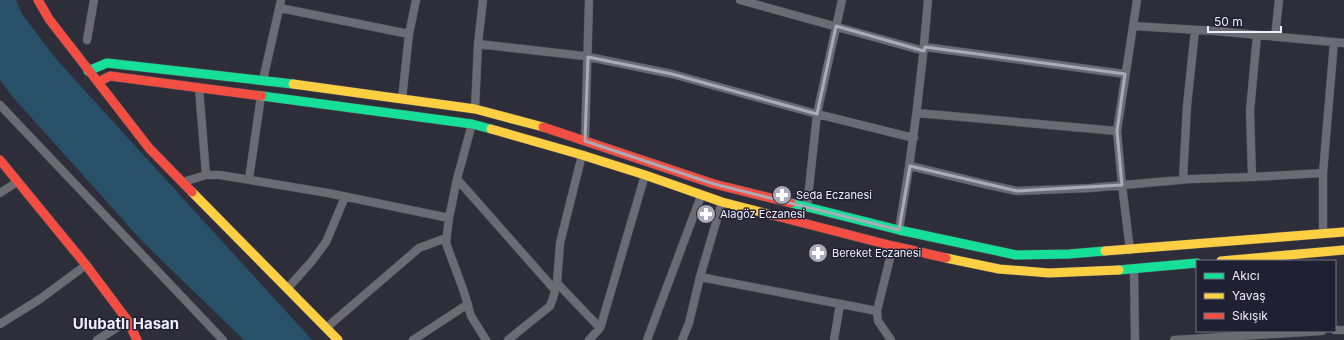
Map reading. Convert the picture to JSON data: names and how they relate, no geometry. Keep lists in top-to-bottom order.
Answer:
{
  "districts": ["Ulubatlı Hasan"],
  "places": {
    "pharmacy": ["Seda Eczanesi", "Alagöz Eczanesi", "Bereket Eczanesi"]
  },
  "legend": ["Akıcı", "Yavaş", "Sıkışık"],
  "scale_bar": "50 m"
}
